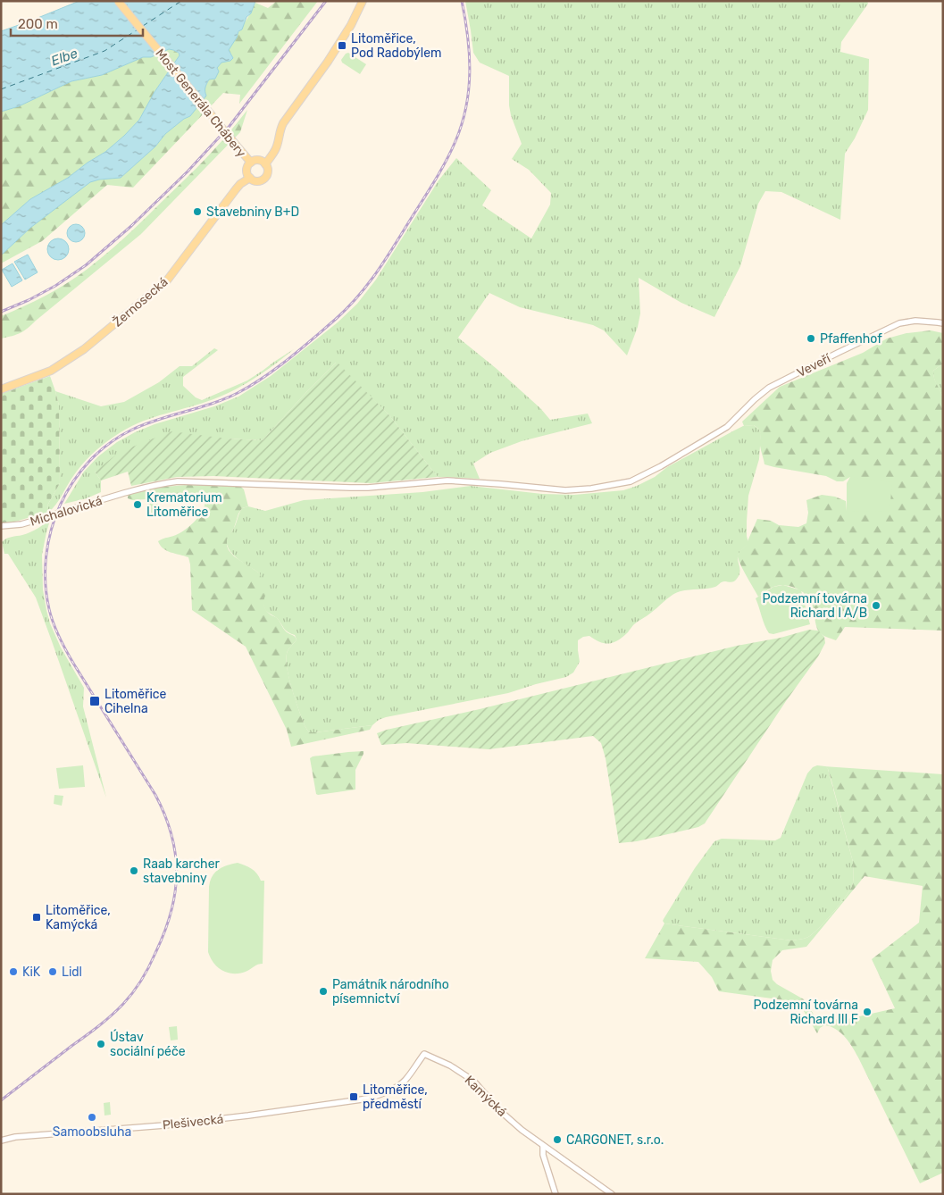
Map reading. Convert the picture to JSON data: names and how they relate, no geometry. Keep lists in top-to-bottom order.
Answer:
{
  "streets": {
    "main road": ["Most Generála Chábery", "Žernosecká"],
    "street": [
      "Veveří",
      "Michalovická",
      "Kamýcká",
      "Plešivecká"
    ]
  },
  "crossings": [
    ["Most Generála Chábery", "Žernosecká"],
    ["Veveří", "Michalovická"],
    ["Kamýcká", "Plešivecká"]
  ],
  "water": ["Elbe"],
  "places": {
    "transit": [
      "Litoměřice, Pod Radobýlem",
      "Litoměřice Cihelna",
      "Litoměřice, Kamýcká",
      "Litoměřice, předměstí"
    ],
    "other": [
      "Stavebniny B+D",
      "Pfaffenhof",
      "Krematorium Litoměřice",
      "Podzemní továrna Richard I A/B",
      "Raab karcher stavebniny",
      "KiK",
      "Lidl",
      "Památník národního písemnictví",
      "Podzemní továrna Richard III F",
      "Ústav sociální péče",
      "Samoobsluha",
      "CARGONET, s.r.o."
    ]
  },
  "scale_bar": "200 m"
}
